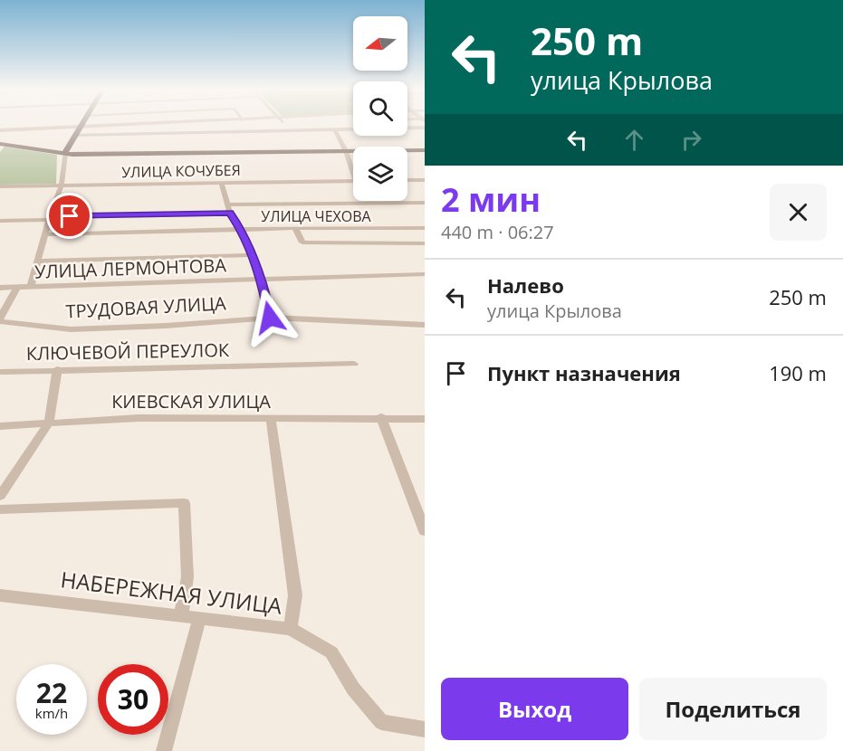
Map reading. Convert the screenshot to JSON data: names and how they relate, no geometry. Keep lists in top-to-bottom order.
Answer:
{
  "streets": {
    "street": [
      "УЛИЦА КОЧУБЕЯ",
      "УЛИЦА ЧЕХОВА",
      "УЛИЦА ЛЕРМОНТОВА",
      "ТРУДОВАЯ УЛИЦА",
      "КЛЮЧЕВОЙ ПЕРЕУЛОК",
      "КИЕВСКАЯ УЛИЦА",
      "НАБЕРЕЖНАЯ УЛИЦА"
    ]
  },
  "crossings": [
    ["УЛИЦА ЛЕРМОНТОВА", "ТРУДОВАЯ УЛИЦА"]
  ],
  "north": "left",
  "page": {
    "turn": ["250 m", "улица Крылова"],
    "heading": ["2 мин", "440 m · 06:27"],
    "list": [
      {
        "name": "Налево",
        "note": "улица Крылова",
        "value": "250 m"
      },
      {
        "name": "Пункт назначения",
        "value": "190 m"
      }
    ],
    "speed": "22 km/h",
    "limit": "30",
    "buttons": ["Выход", "Поделиться"]
  }
}
